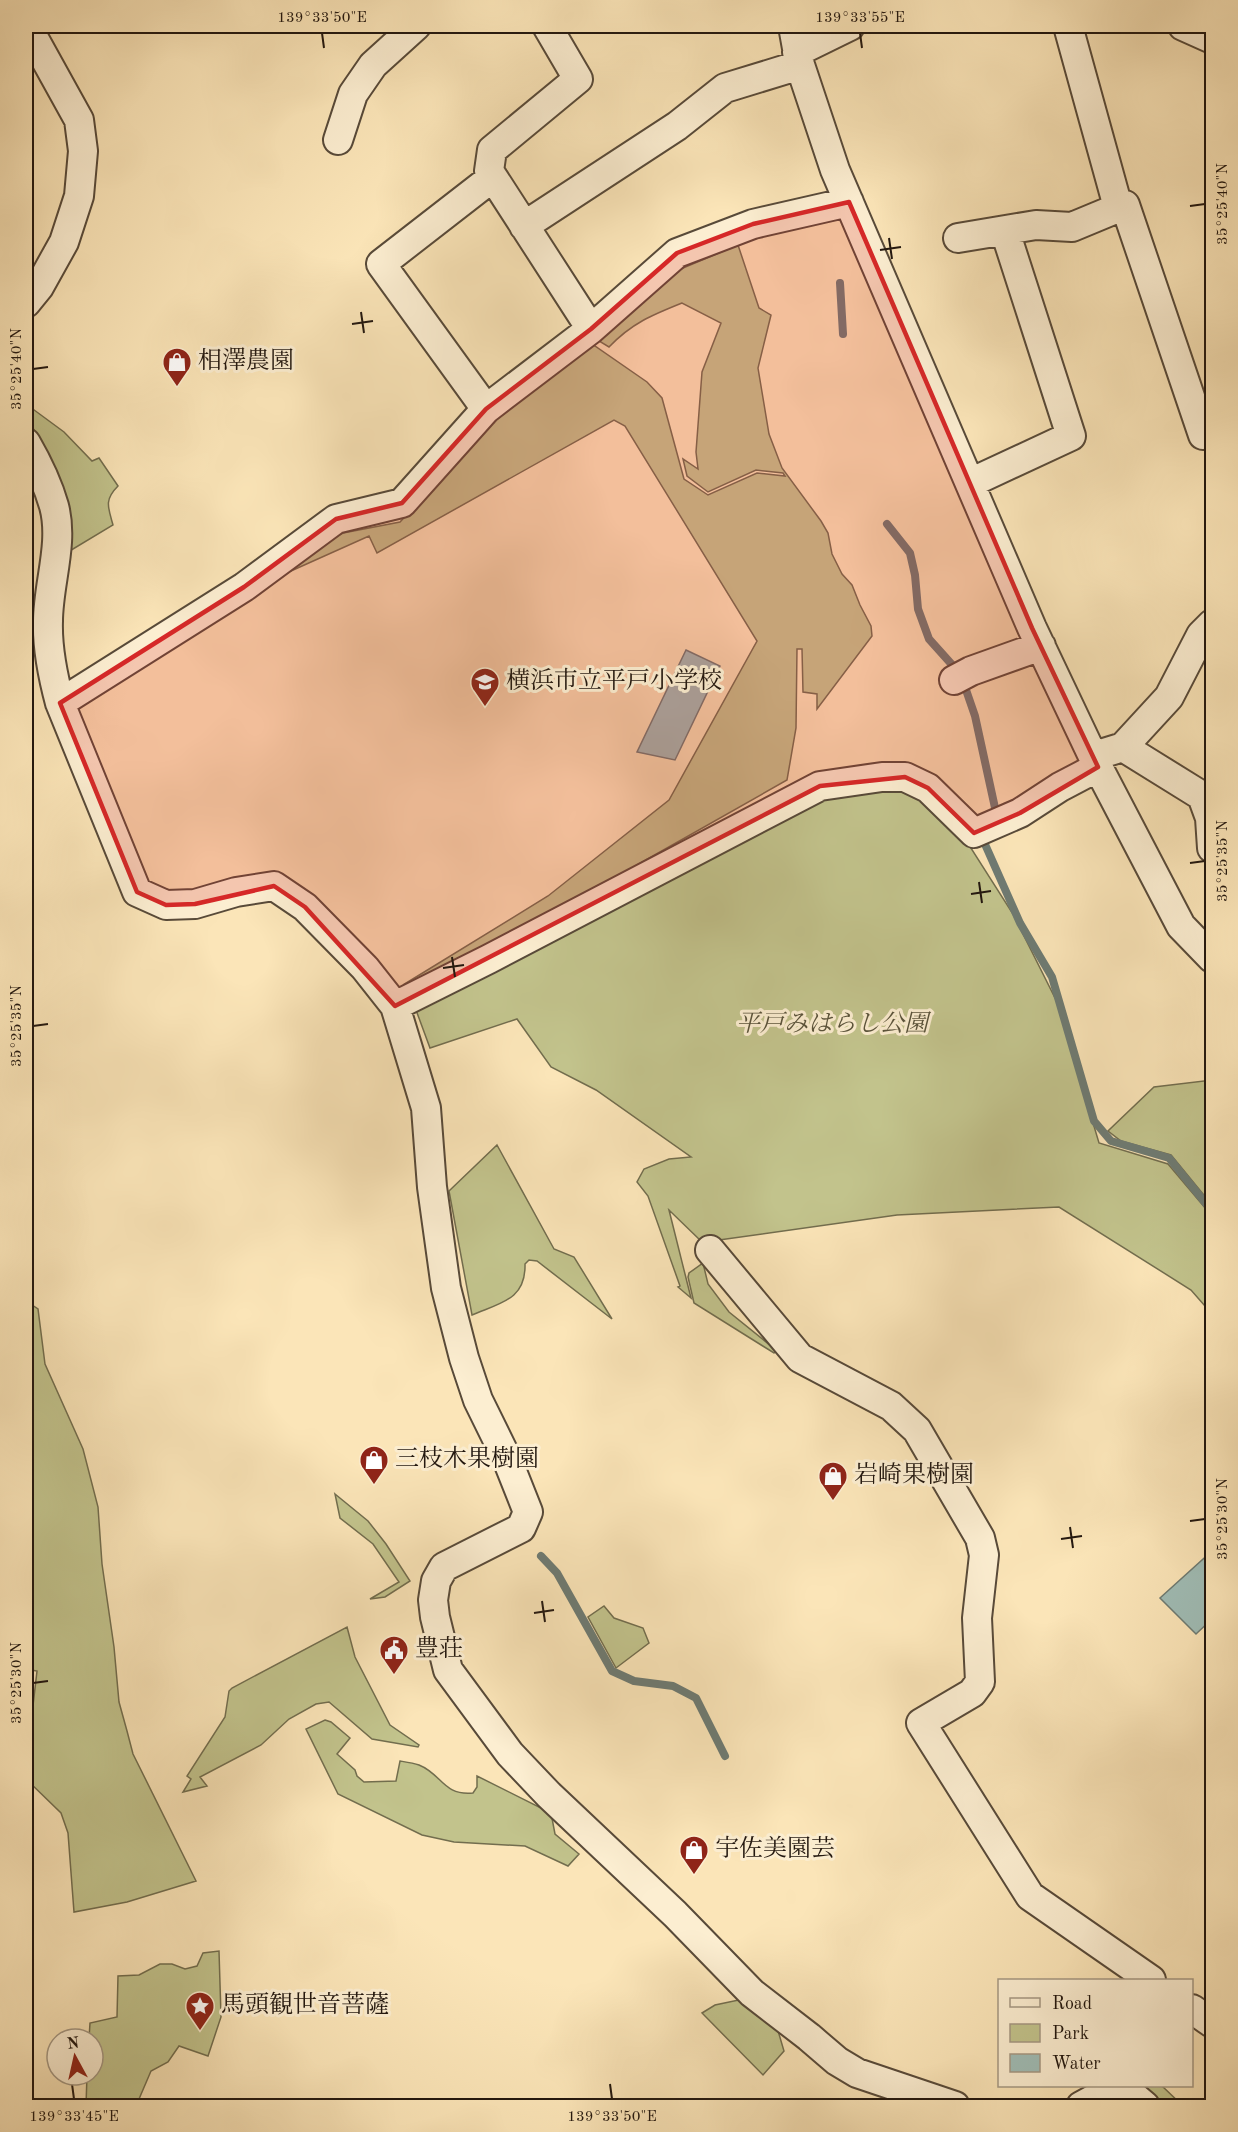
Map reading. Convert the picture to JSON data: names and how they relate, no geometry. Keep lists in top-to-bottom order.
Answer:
{
  "parks": ["平戸みはらし公園"],
  "places": {
    "shop": [
      "相澤農園",
      "三枝木果樹園",
      "岩崎果樹園",
      "宇佐美園芸"
    ],
    "school or university": ["横浜市立平戸小学校"],
    "public building": ["豊荘"],
    "place": ["馬頭観世音菩薩"]
  },
  "legend": ["Road", "Park", "Water"],
  "north": "top",
  "coordinates": [
    "139°33'50\"E",
    "139°33'55\"E",
    "35°25'40\"N",
    "35°25'35\"N",
    "35°25'30\"N",
    "139°33'45\"E"
  ]
}
